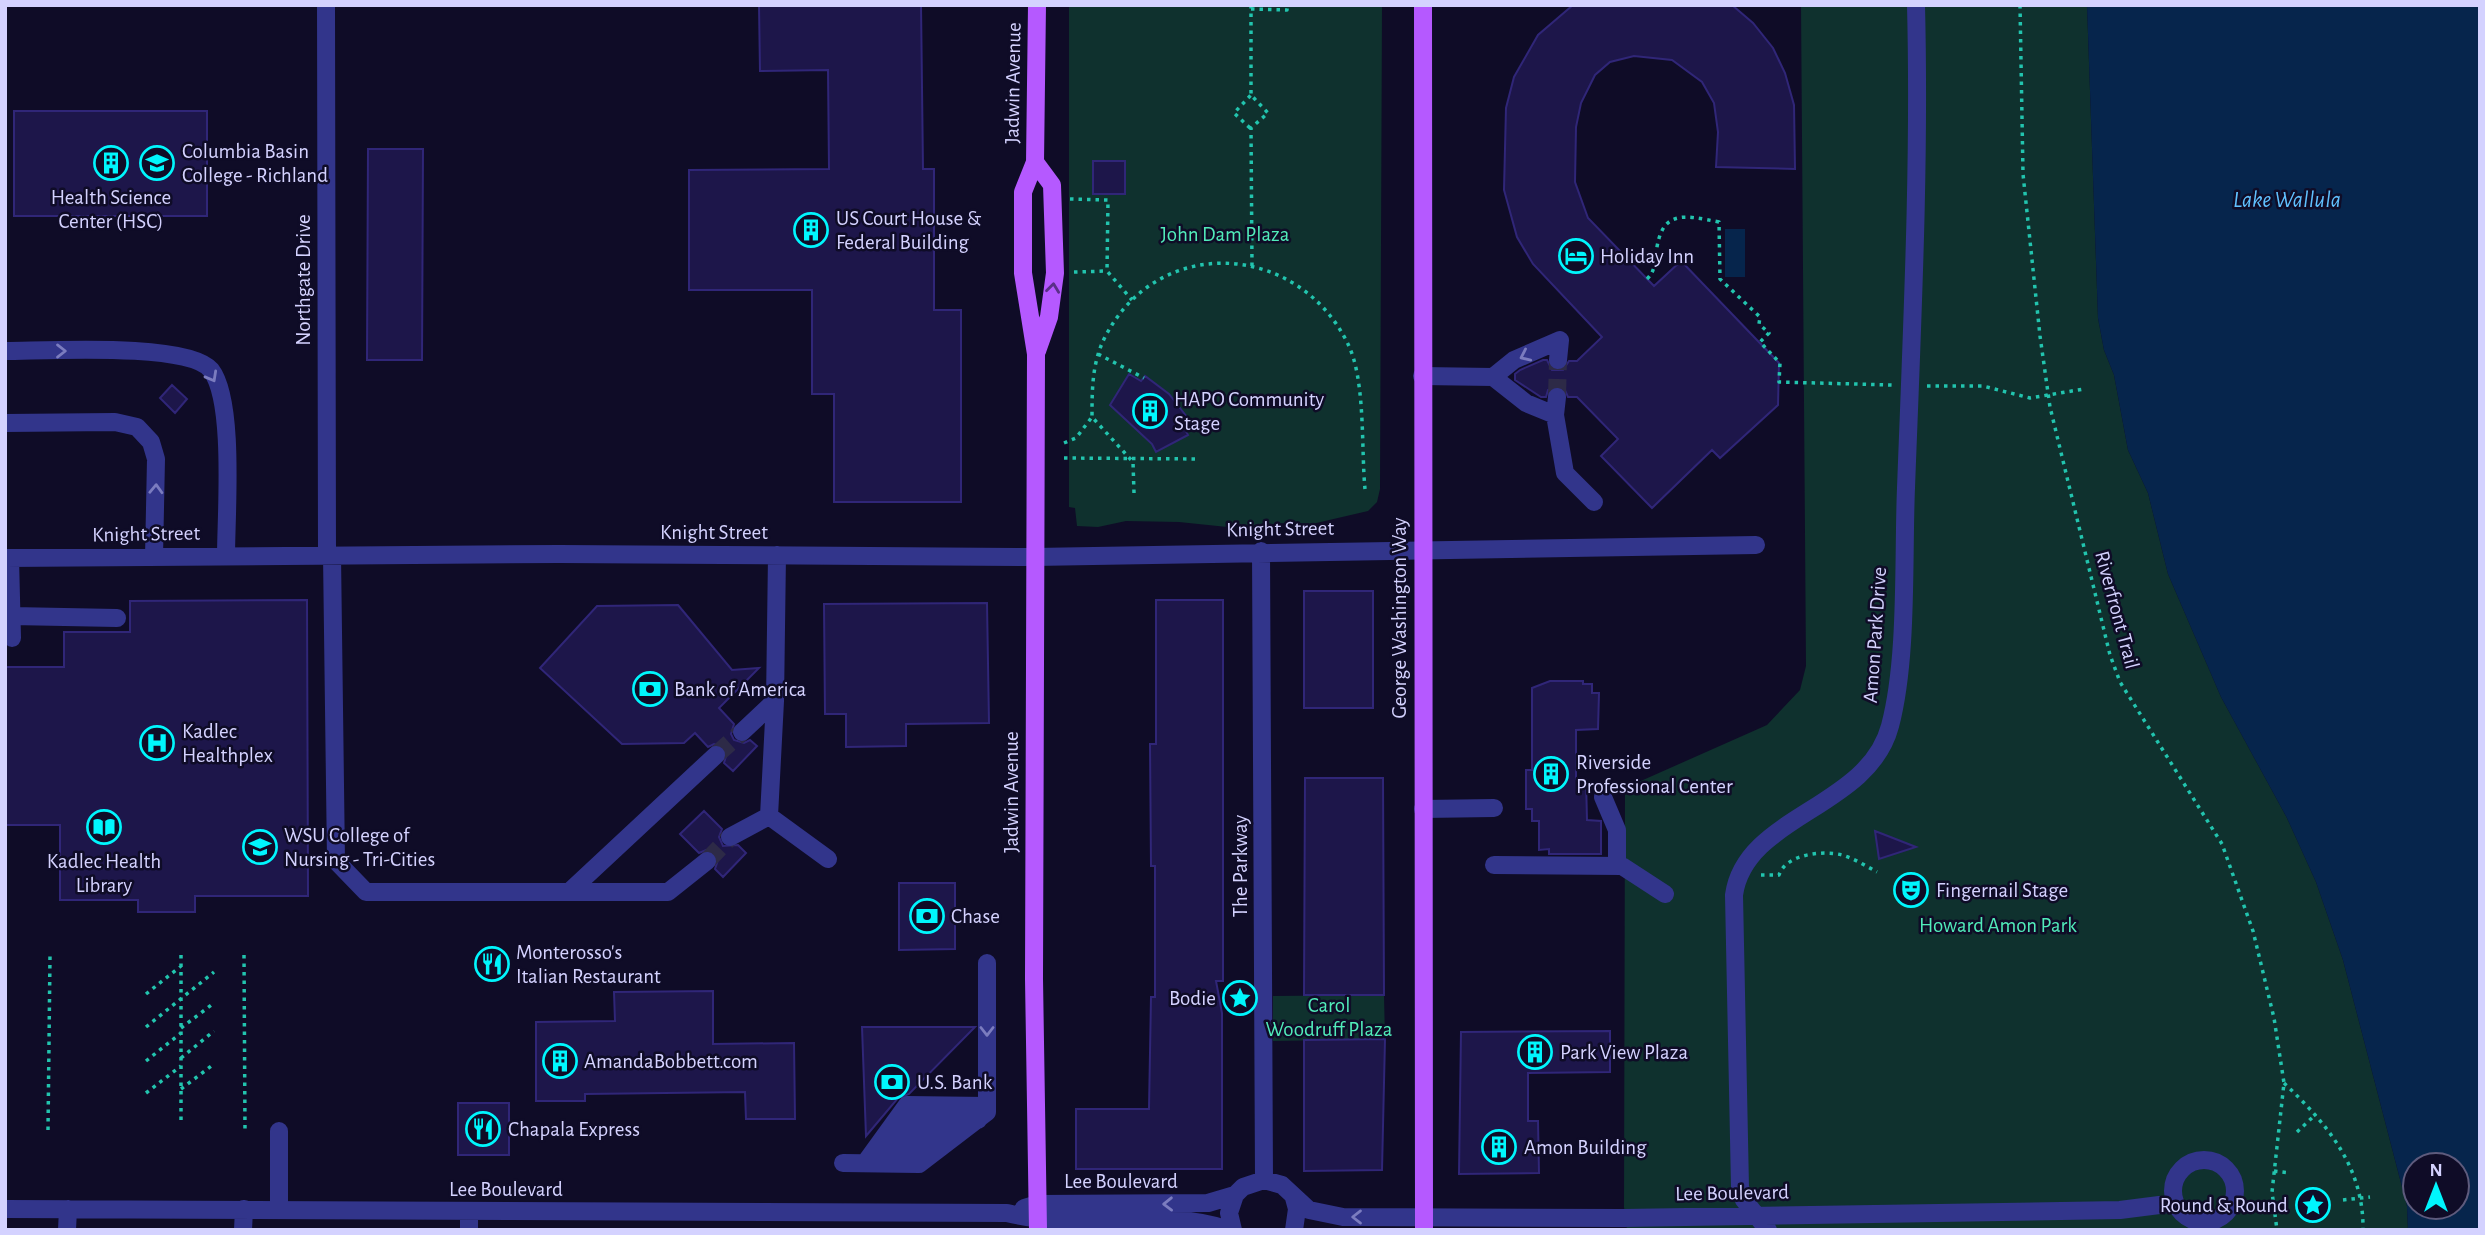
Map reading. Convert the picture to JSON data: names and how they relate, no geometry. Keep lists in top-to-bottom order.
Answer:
{
  "streets": {
    "main road": ["Jadwin Avenue", "George Washington Way"],
    "street": [
      "Northgate Drive",
      "Knight Street",
      "Amon Park Drive",
      "The Parkway",
      "Lee Boulevard"
    ],
    "path": ["Riverfront Trail"]
  },
  "crossings": [
    ["Jadwin Avenue", "Knight Street"],
    ["Jadwin Avenue", "Lee Boulevard"],
    ["Northgate Drive", "Knight Street"],
    ["Knight Street", "George Washington Way"],
    ["Knight Street", "The Parkway"],
    ["George Washington Way", "Lee Boulevard"],
    ["The Parkway", "Lee Boulevard"]
  ],
  "water": ["Lake Wallula"],
  "parks": ["John Dam Plaza", "Howard Amon Park", "Carol Woodruff Plaza"],
  "places": {
    "building": [
      "Health Science Center (HSC)",
      "US Court House & Federal Building",
      "HAPO Community Stage",
      "Riverside Professional Center",
      "Park View Plaza",
      "AmandaBobbett.com",
      "Amon Building"
    ],
    "school or university": ["Columbia Basin College - Richland", "WSU College of Nursing - Tri-Cities"],
    "hotel": ["Holiday Inn"],
    "bank": ["Bank of America", "Chase", "U.S. Bank"],
    "hospital": ["Kadlec Healthplex"],
    "library": ["Kadlec Health Library"],
    "theatre": ["Fingernail Stage"],
    "restaurant": ["Monterosso's Italian Restaurant", "Chapala Express"],
    "place": ["Bodie", "Round & Round"]
  },
  "north": "top"
}
